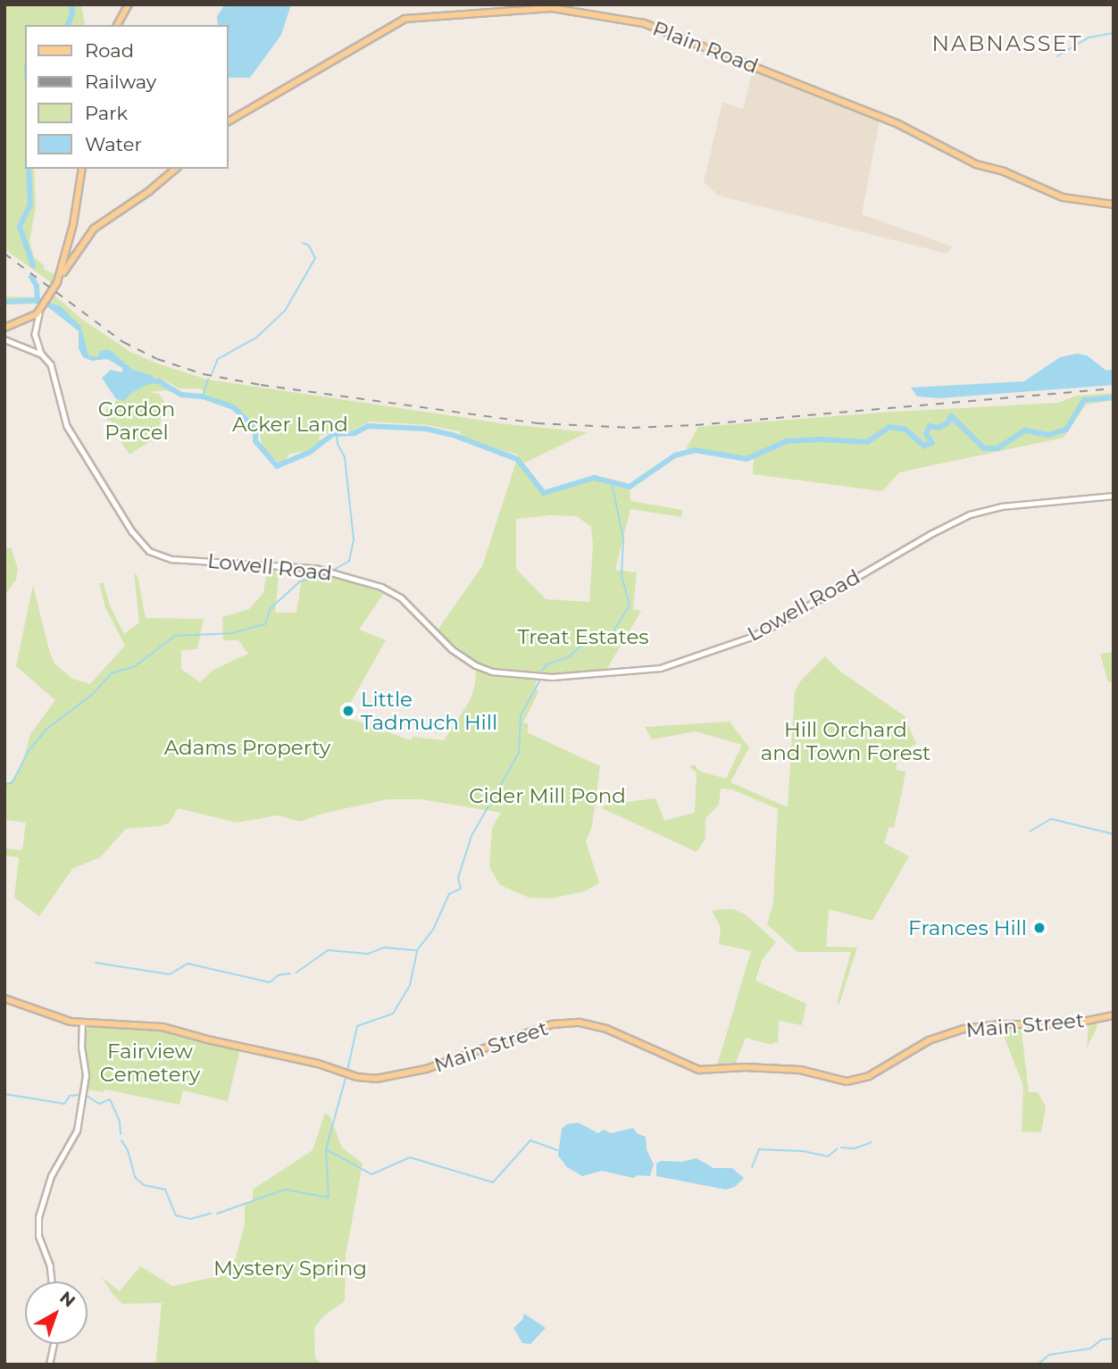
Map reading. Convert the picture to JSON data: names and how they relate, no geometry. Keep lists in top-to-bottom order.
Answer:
{
  "streets": {
    "main road": ["Plain Road", "Main Street"],
    "street": ["Lowell Road"]
  },
  "districts": ["NABNASSET"],
  "parks": [
    "Gordon Parcel",
    "Acker Land",
    "Treat Estates",
    "Hill Orchard and Town Forest",
    "Adams Property",
    "Cider Mill Pond",
    "Fairview Cemetery",
    "Mystery Spring"
  ],
  "places": ["Little Tadmuch Hill", "Frances Hill"],
  "legend": [
    "Road",
    "Railway",
    "Park",
    "Water"
  ],
  "north": "top right"
}
